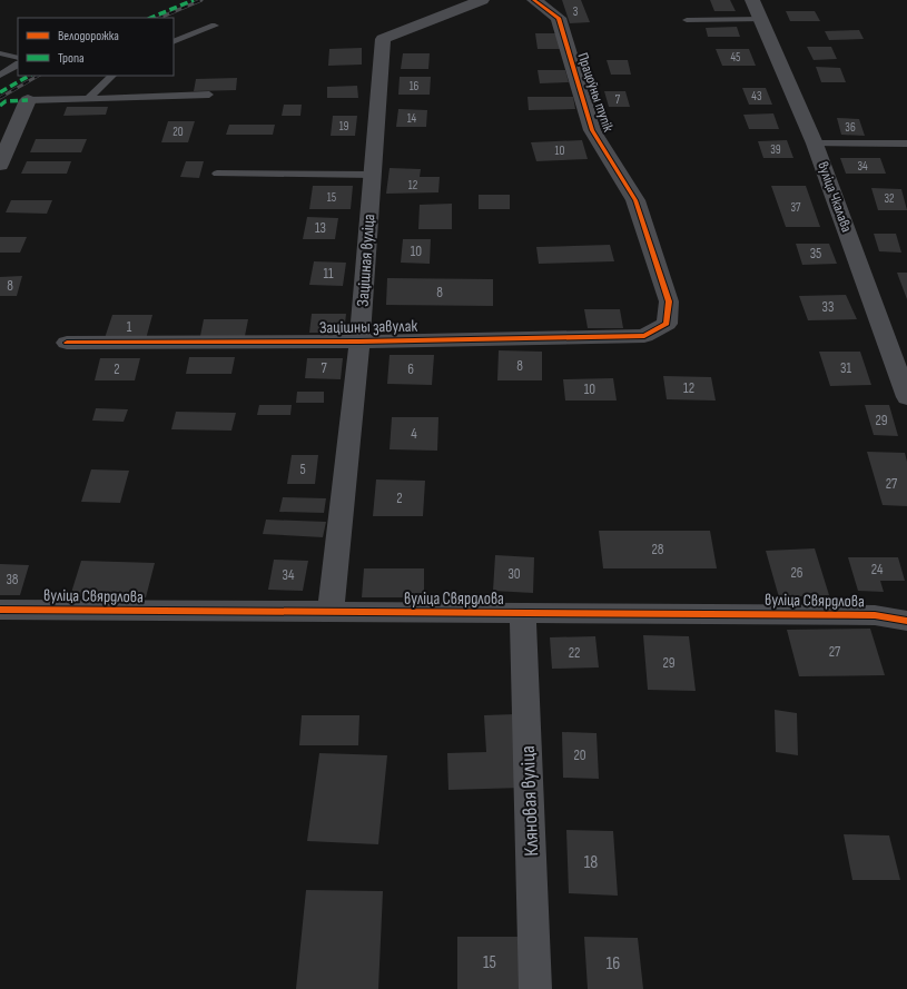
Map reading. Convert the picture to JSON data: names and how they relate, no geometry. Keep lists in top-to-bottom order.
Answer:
{
  "streets": {
    "street": [
      "Працоўны тупік",
      "вуліца Чкалава",
      "Зацішная вуліца",
      "Зацішны завулак",
      "вуліца Свярдлова",
      "Кляновая вуліца"
    ]
  },
  "crossings": [
    ["Працоўны тупік", "Зацішны завулак"],
    ["Зацішная вуліца", "Зацішны завулак"],
    ["Зацішная вуліца", "вуліца Свярдлова"],
    ["вуліца Свярдлова", "Кляновая вуліца"]
  ],
  "house_numbers": [
    "3",
    "45",
    "16",
    "43",
    "7",
    "14",
    "19",
    "36",
    "20",
    "39",
    "10",
    "34",
    "12",
    "15",
    "32",
    "37",
    "13",
    "10",
    "35",
    "11",
    "8",
    "8",
    "33",
    "1",
    "8",
    "7",
    "31",
    "2",
    "6",
    "12",
    "10",
    "29",
    "4",
    "5",
    "27",
    "2",
    "28",
    "24",
    "26",
    "30",
    "34",
    "38",
    "27",
    "22",
    "29",
    "20",
    "18",
    "15",
    "16"
  ],
  "legend": ["Велодорожка", "Тропа"]
}
